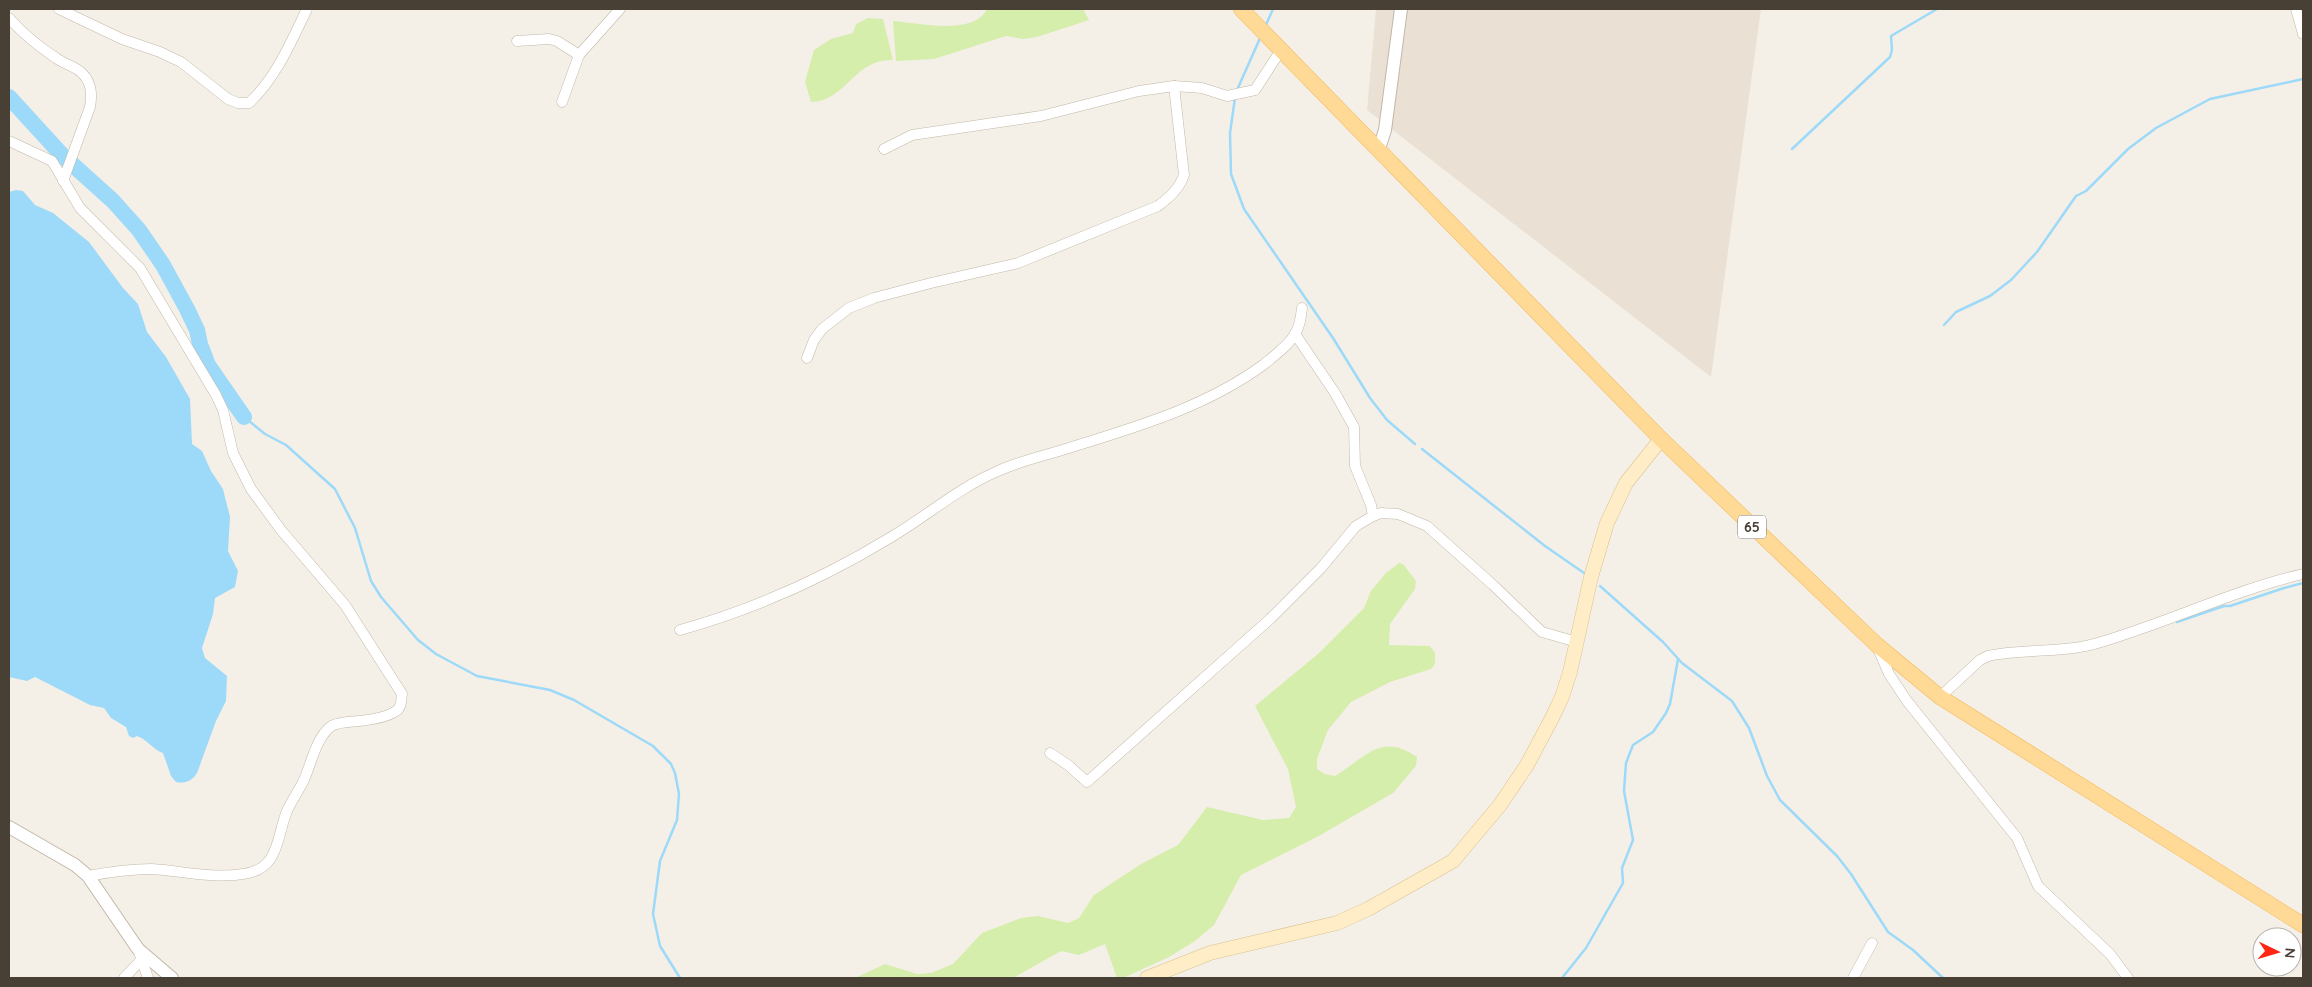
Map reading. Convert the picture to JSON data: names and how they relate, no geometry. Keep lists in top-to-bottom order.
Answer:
{
  "streets": {
    "main road": ["65"]
  },
  "north": "right"
}
